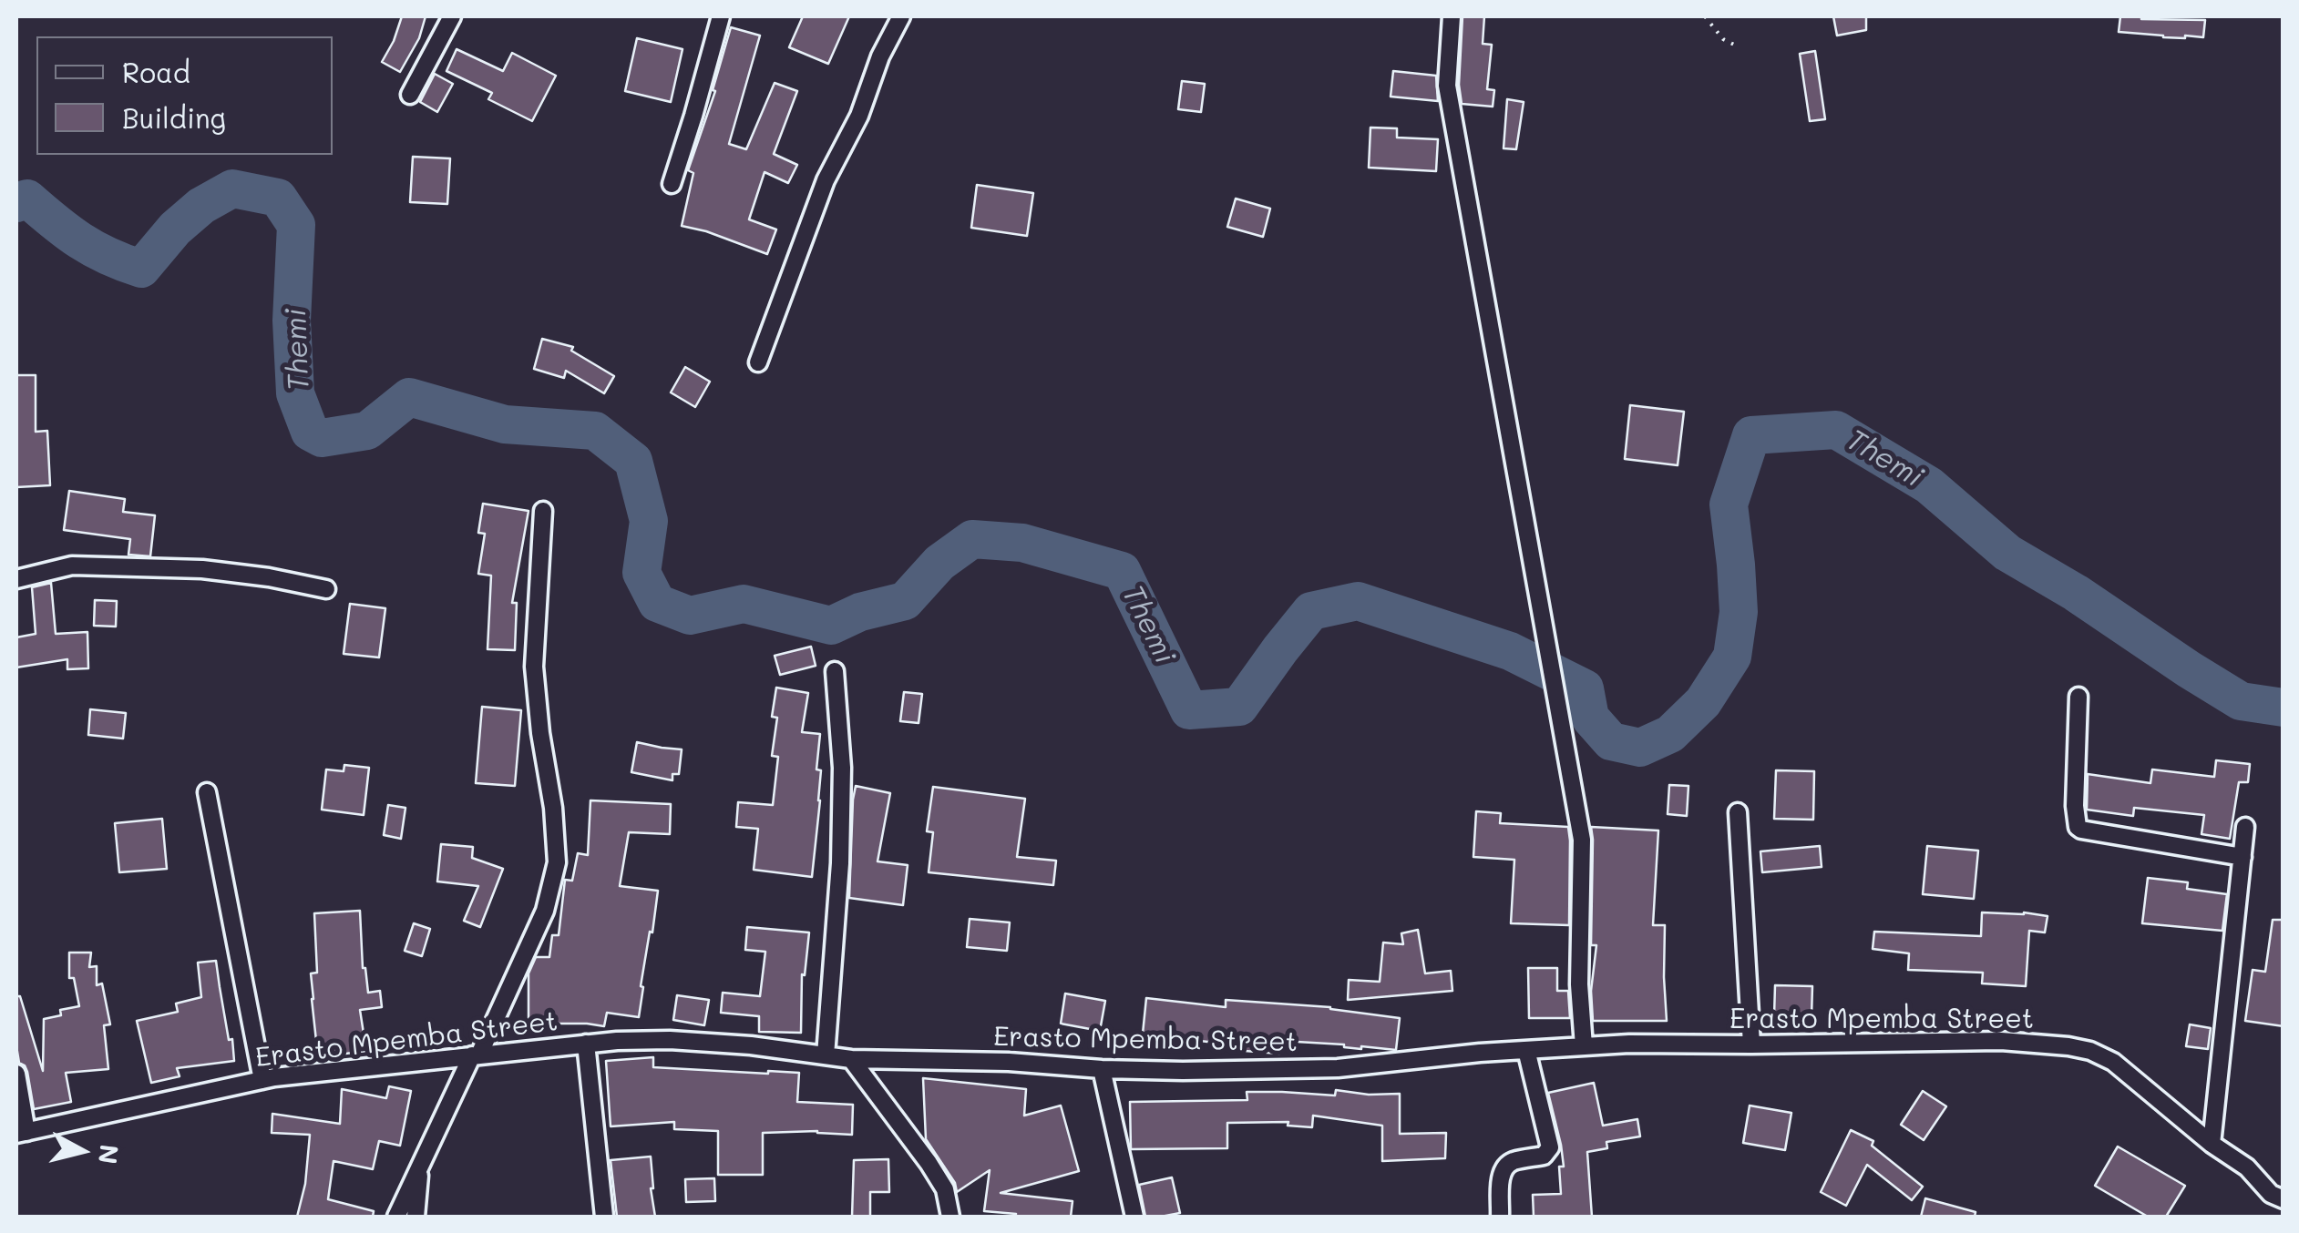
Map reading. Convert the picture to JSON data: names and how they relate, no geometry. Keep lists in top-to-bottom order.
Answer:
{
  "streets": {
    "street": ["Erasto Mpemba Street"]
  },
  "water": ["Themi"],
  "legend": ["Road", "Building"],
  "north": "right"
}
